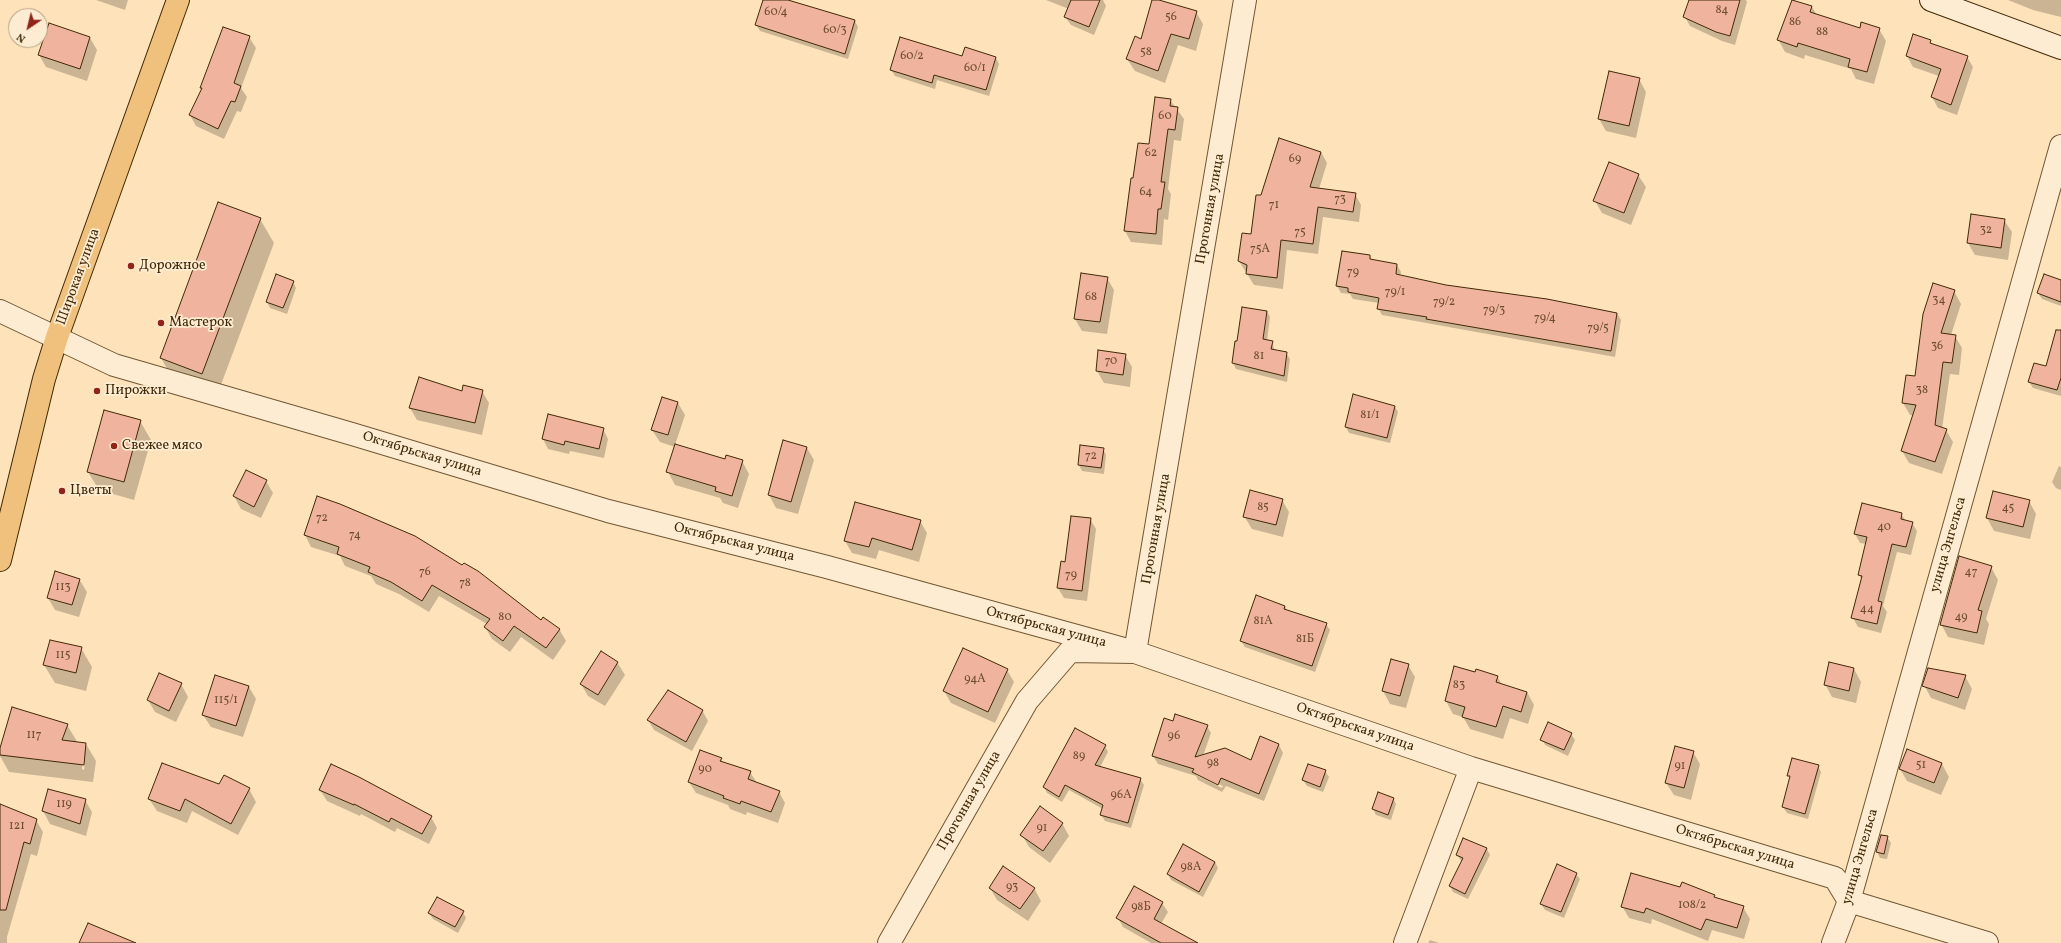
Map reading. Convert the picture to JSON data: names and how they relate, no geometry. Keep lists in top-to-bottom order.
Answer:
{
  "streets": {
    "main road": ["Широкая улица"],
    "street": ["Прогонная улица", "Октябрьская улица", "улица Энгельса"]
  },
  "crossings": [
    ["Прогонная улица", "Октябрьская улица"],
    ["Широкая улица", "Октябрьская улица"],
    ["Октябрьская улица", "улица Энгельса"]
  ],
  "places": [
    "Дорожное",
    "Мастерок",
    "Пирожки",
    "Свежее мясо",
    "Цветы"
  ],
  "house_numbers": [
    "84",
    "60/4",
    "56",
    "86",
    "60/3",
    "88",
    "58",
    "60/2",
    "60/1",
    "60",
    "62",
    "69",
    "64",
    "73",
    "71",
    "32",
    "75",
    "75А",
    "79",
    "79/1",
    "68",
    "34",
    "79/2",
    "79/3",
    "79/4",
    "79/5",
    "36",
    "81",
    "70",
    "38",
    "81/1",
    "72",
    "85",
    "45",
    "72",
    "40",
    "74",
    "76",
    "47",
    "79",
    "78",
    "113",
    "44",
    "80",
    "49",
    "81А",
    "81Б",
    "115",
    "94А",
    "83",
    "115/1",
    "117",
    "96",
    "89",
    "98",
    "51",
    "91",
    "90",
    "96А",
    "119",
    "121",
    "91",
    "98А",
    "93",
    "108/2",
    "98Б"
  ],
  "north": "bottom left"
}
